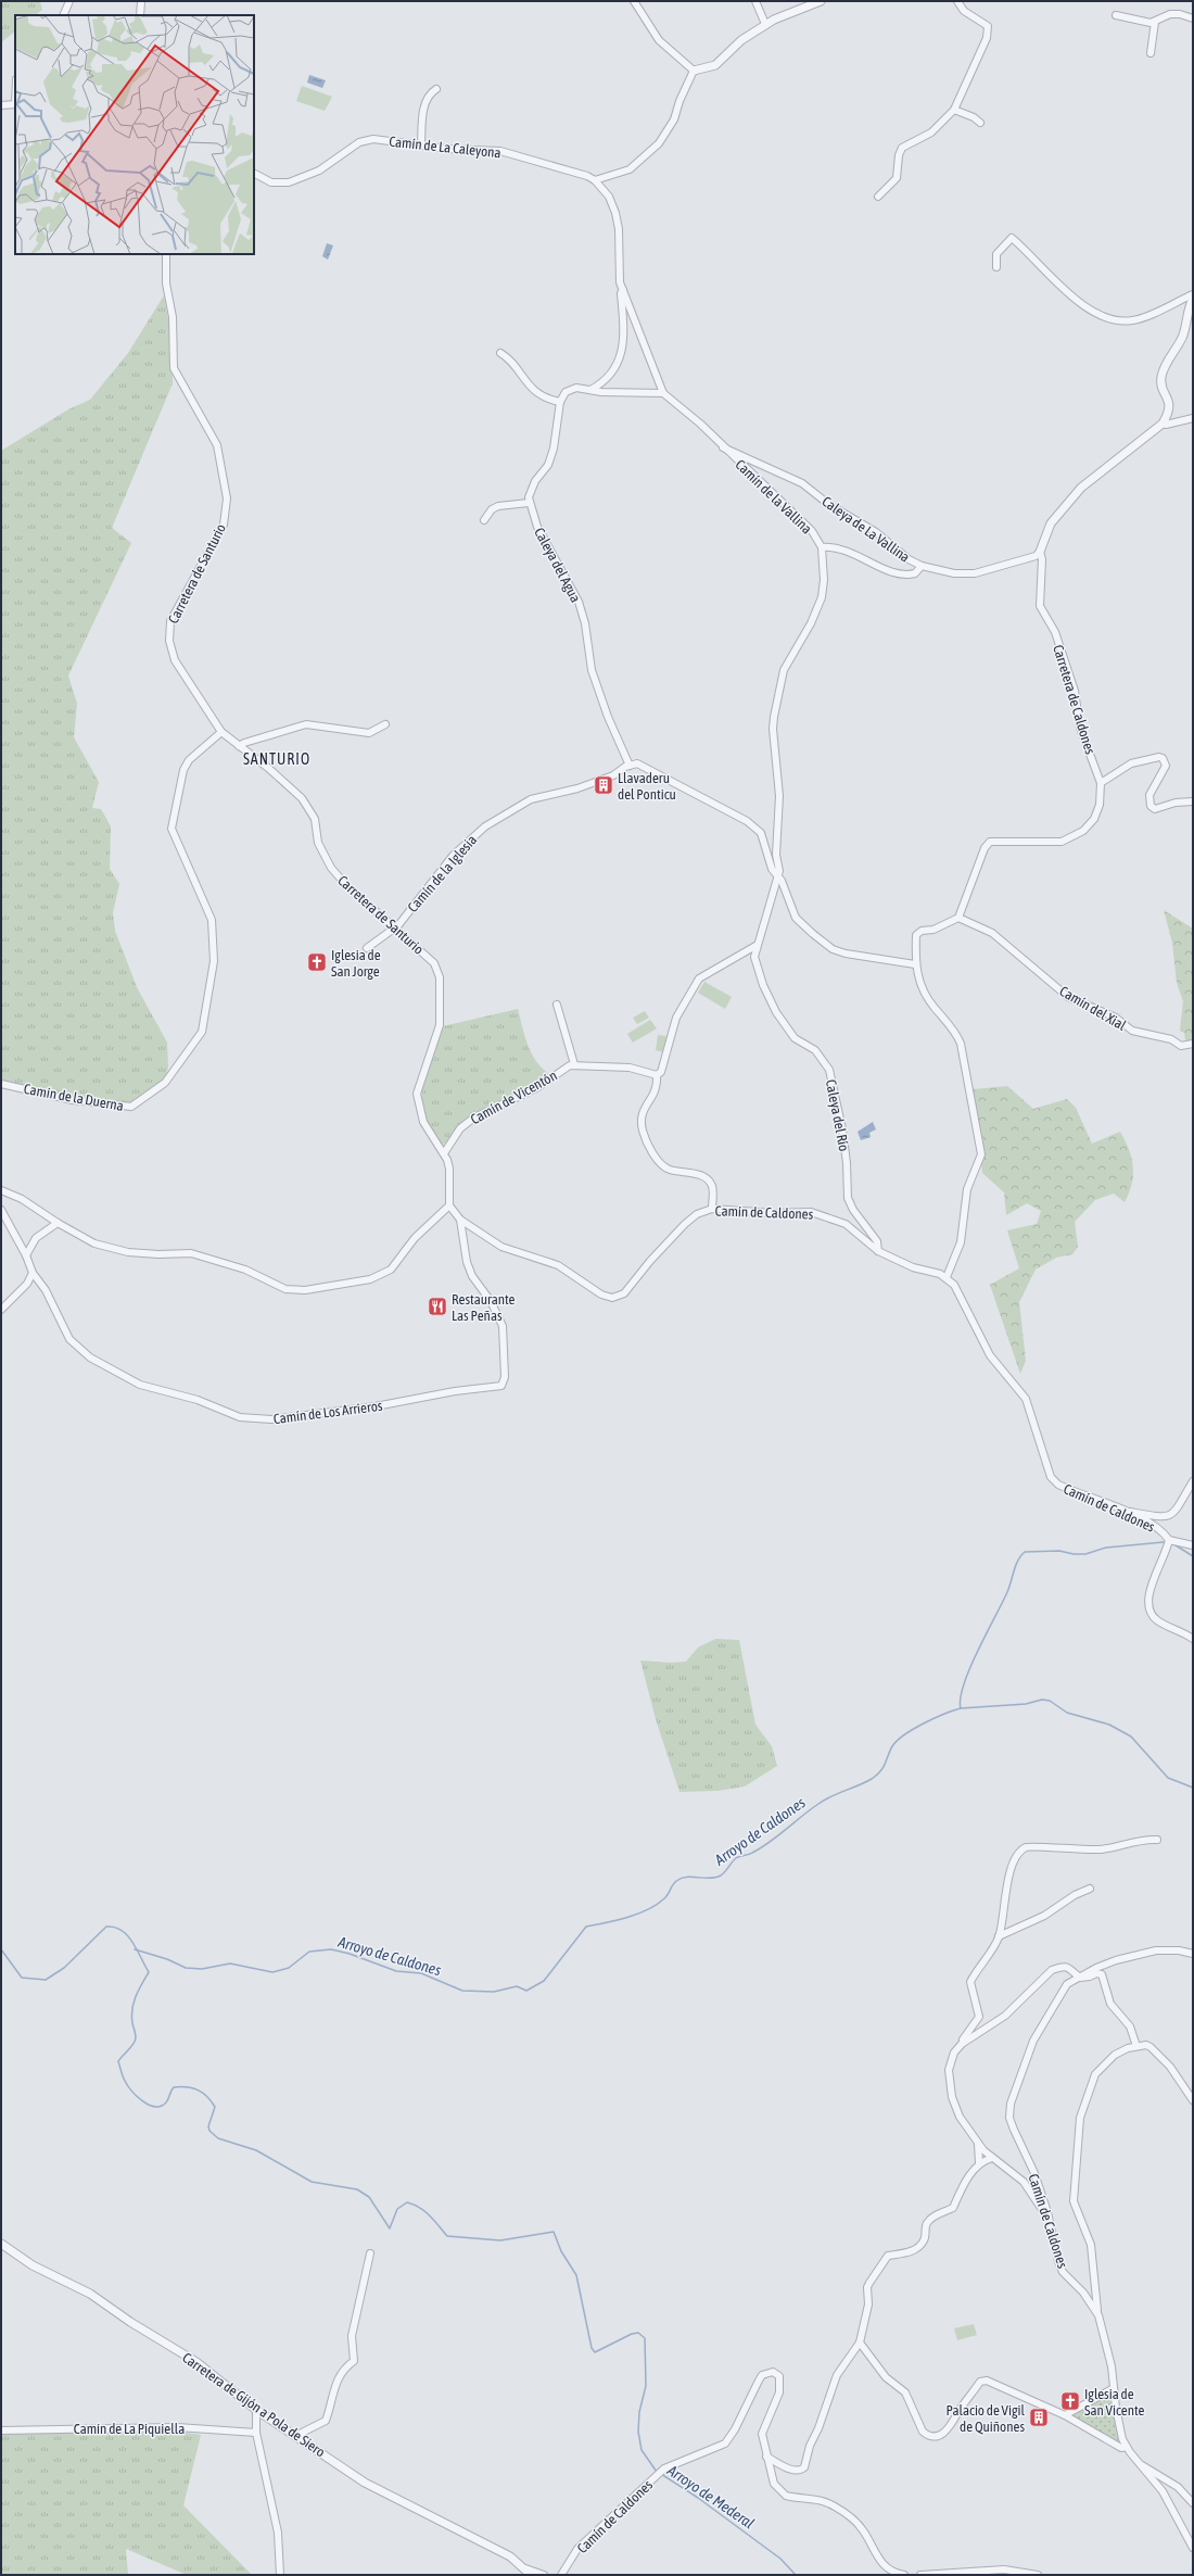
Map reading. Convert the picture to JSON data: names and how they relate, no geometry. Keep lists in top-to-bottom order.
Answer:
{
  "streets": {
    "street": [
      "Camín de La Caleyona",
      "Camín de la Vallina",
      "Caleya de La Vallina",
      "Caleya del Agua",
      "Carretera de Santurio",
      "Carretera de Caldones",
      "Camín de la Iglesia",
      "Camín del Xial",
      "Camín de la Duerna",
      "Camín de Vicentón",
      "Caleya del Río",
      "Camín de Caldones",
      "Camín de Los Arrieros",
      "Carretera de Gijón a Pola de Siero",
      "Camín de La Piquiella"
    ]
  },
  "crossings": [
    ["Camín de la Vallina", "Caleya de La Vallina"],
    ["Camín de la Vallina", "Caleya del Río"],
    ["Caleya de La Vallina", "Carretera de Caldones"],
    ["Caleya del Agua", "Camín de la Iglesia"],
    ["Carretera de Santurio", "Camín de la Iglesia"],
    ["Carretera de Santurio", "Camín de la Duerna"],
    ["Carretera de Santurio", "Camín de Vicentón"],
    ["Carretera de Santurio", "Camín de Caldones"],
    ["Carretera de Caldones", "Camín del Xial"],
    ["Caleya del Río", "Camín de Caldones"],
    ["Camín de Caldones", "Camín de Los Arrieros"]
  ],
  "districts": ["SANTURIO"],
  "water": ["Arroyo de Caldones", "Arroyo de Mederal"],
  "places": {
    "building": ["Llavaderu del Ponticu", "Palacio de Vigil de Quiñones"],
    "church": ["Iglesia de San Jorge", "Iglesia de San Vicente"],
    "restaurant": ["Restaurante Las Peñas"]
  }
}
